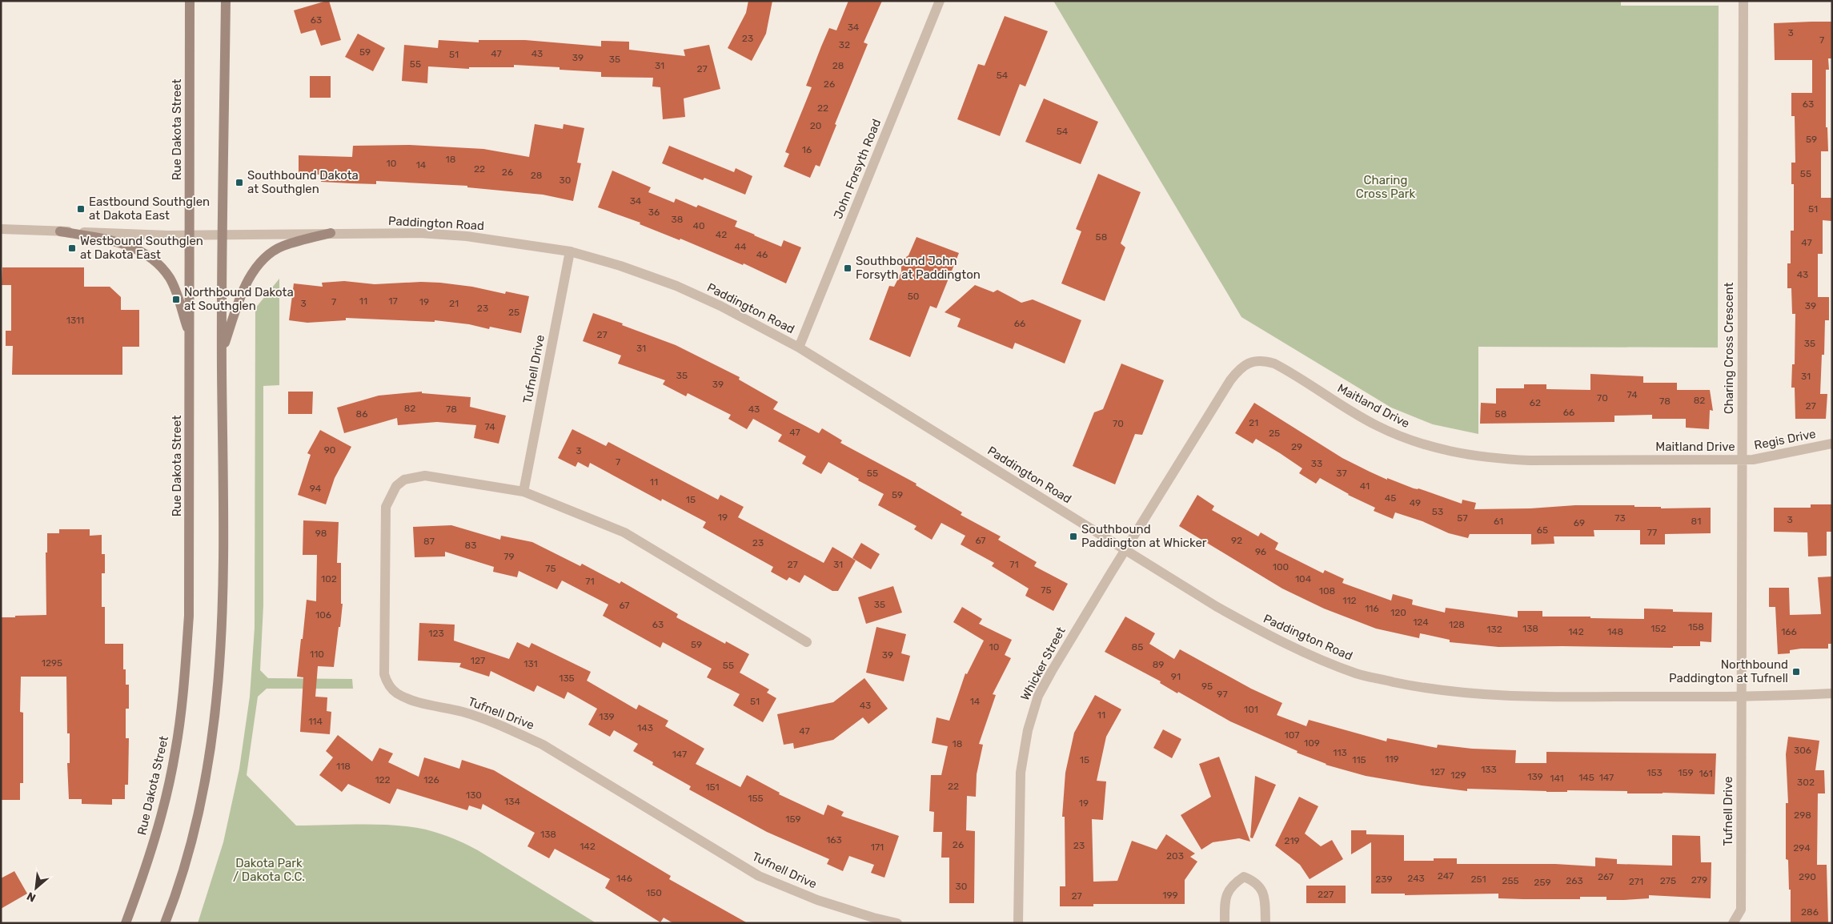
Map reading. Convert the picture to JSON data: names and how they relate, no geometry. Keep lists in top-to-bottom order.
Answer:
{
  "streets": {
    "main road": ["Rue Dakota Street"],
    "street": [
      "John Forsyth Road",
      "Paddington Road",
      "Charing Cross Crescent",
      "Tufnell Drive",
      "Maitland Drive",
      "Regis Drive",
      "Whicker Street"
    ]
  },
  "crossings": [
    ["Rue Dakota Street", "Paddington Road"],
    ["John Forsyth Road", "Paddington Road"],
    ["Paddington Road", "Charing Cross Crescent"],
    ["Paddington Road", "Tufnell Drive"],
    ["Paddington Road", "Maitland Drive"],
    ["Paddington Road", "Whicker Street"],
    ["Charing Cross Crescent", "Tufnell Drive"],
    ["Charing Cross Crescent", "Maitland Drive"],
    ["Charing Cross Crescent", "Regis Drive"],
    ["Maitland Drive", "Regis Drive"],
    ["Maitland Drive", "Whicker Street"]
  ],
  "parks": ["Charing Cross Park", "Dakota Park / Dakota C.C."],
  "places": {
    "transit": [
      "Southbound Dakota at Southglen",
      "Eastbound Southglen at Dakota East",
      "Westbound Southglen at Dakota East",
      "Southbound John Forsyth at Paddington",
      "Northbound Dakota at Southglen",
      "Southbound Paddington at Whicker",
      "Northbound Paddington at Tufnell"
    ]
  },
  "house_numbers": [
    "63",
    "34",
    "3",
    "23",
    "7",
    "32",
    "59",
    "47",
    "43",
    "51",
    "39",
    "35",
    "55",
    "31",
    "28",
    "27",
    "54",
    "26",
    "63",
    "22",
    "20",
    "54",
    "59",
    "16",
    "18",
    "10",
    "14",
    "22",
    "26",
    "55",
    "28",
    "30",
    "34",
    "51",
    "36",
    "38",
    "40",
    "42",
    "58",
    "47",
    "44",
    "46",
    "43",
    "50",
    "11",
    "17",
    "7",
    "19",
    "3",
    "21",
    "39",
    "23",
    "25",
    "1311",
    "66",
    "27",
    "35",
    "31",
    "35",
    "31",
    "39",
    "74",
    "70",
    "82",
    "78",
    "62",
    "27",
    "82",
    "78",
    "43",
    "66",
    "86",
    "58",
    "21",
    "70",
    "74",
    "47",
    "25",
    "29",
    "90",
    "3",
    "7",
    "33",
    "55",
    "37",
    "11",
    "41",
    "94",
    "59",
    "45",
    "15",
    "49",
    "53",
    "19",
    "57",
    "73",
    "3",
    "61",
    "81",
    "69",
    "65",
    "77",
    "98",
    "67",
    "92",
    "87",
    "23",
    "83",
    "96",
    "79",
    "27",
    "31",
    "71",
    "100",
    "75",
    "102",
    "104",
    "71",
    "75",
    "108",
    "112",
    "35",
    "67",
    "116",
    "120",
    "106",
    "124",
    "63",
    "128",
    "158",
    "138",
    "152",
    "132",
    "142",
    "148",
    "166",
    "123",
    "59",
    "10",
    "85",
    "110",
    "39",
    "127",
    "1295",
    "131",
    "89",
    "55",
    "91",
    "135",
    "95",
    "97",
    "51",
    "14",
    "43",
    "101",
    "11",
    "139",
    "114",
    "143",
    "47",
    "107",
    "109",
    "18",
    "306",
    "113",
    "147",
    "119",
    "15",
    "115",
    "118",
    "133",
    "127",
    "153",
    "159",
    "161",
    "129",
    "139",
    "145",
    "147",
    "141",
    "122",
    "126",
    "302",
    "22",
    "151",
    "130",
    "155",
    "134",
    "19",
    "298",
    "159",
    "138",
    "163",
    "219",
    "26",
    "23",
    "142",
    "171",
    "294",
    "203",
    "247",
    "267",
    "290",
    "146",
    "243",
    "239",
    "251",
    "279",
    "255",
    "263",
    "275",
    "271",
    "259",
    "30",
    "150",
    "227",
    "199",
    "27",
    "286"
  ],
  "north": "bottom left"
}
